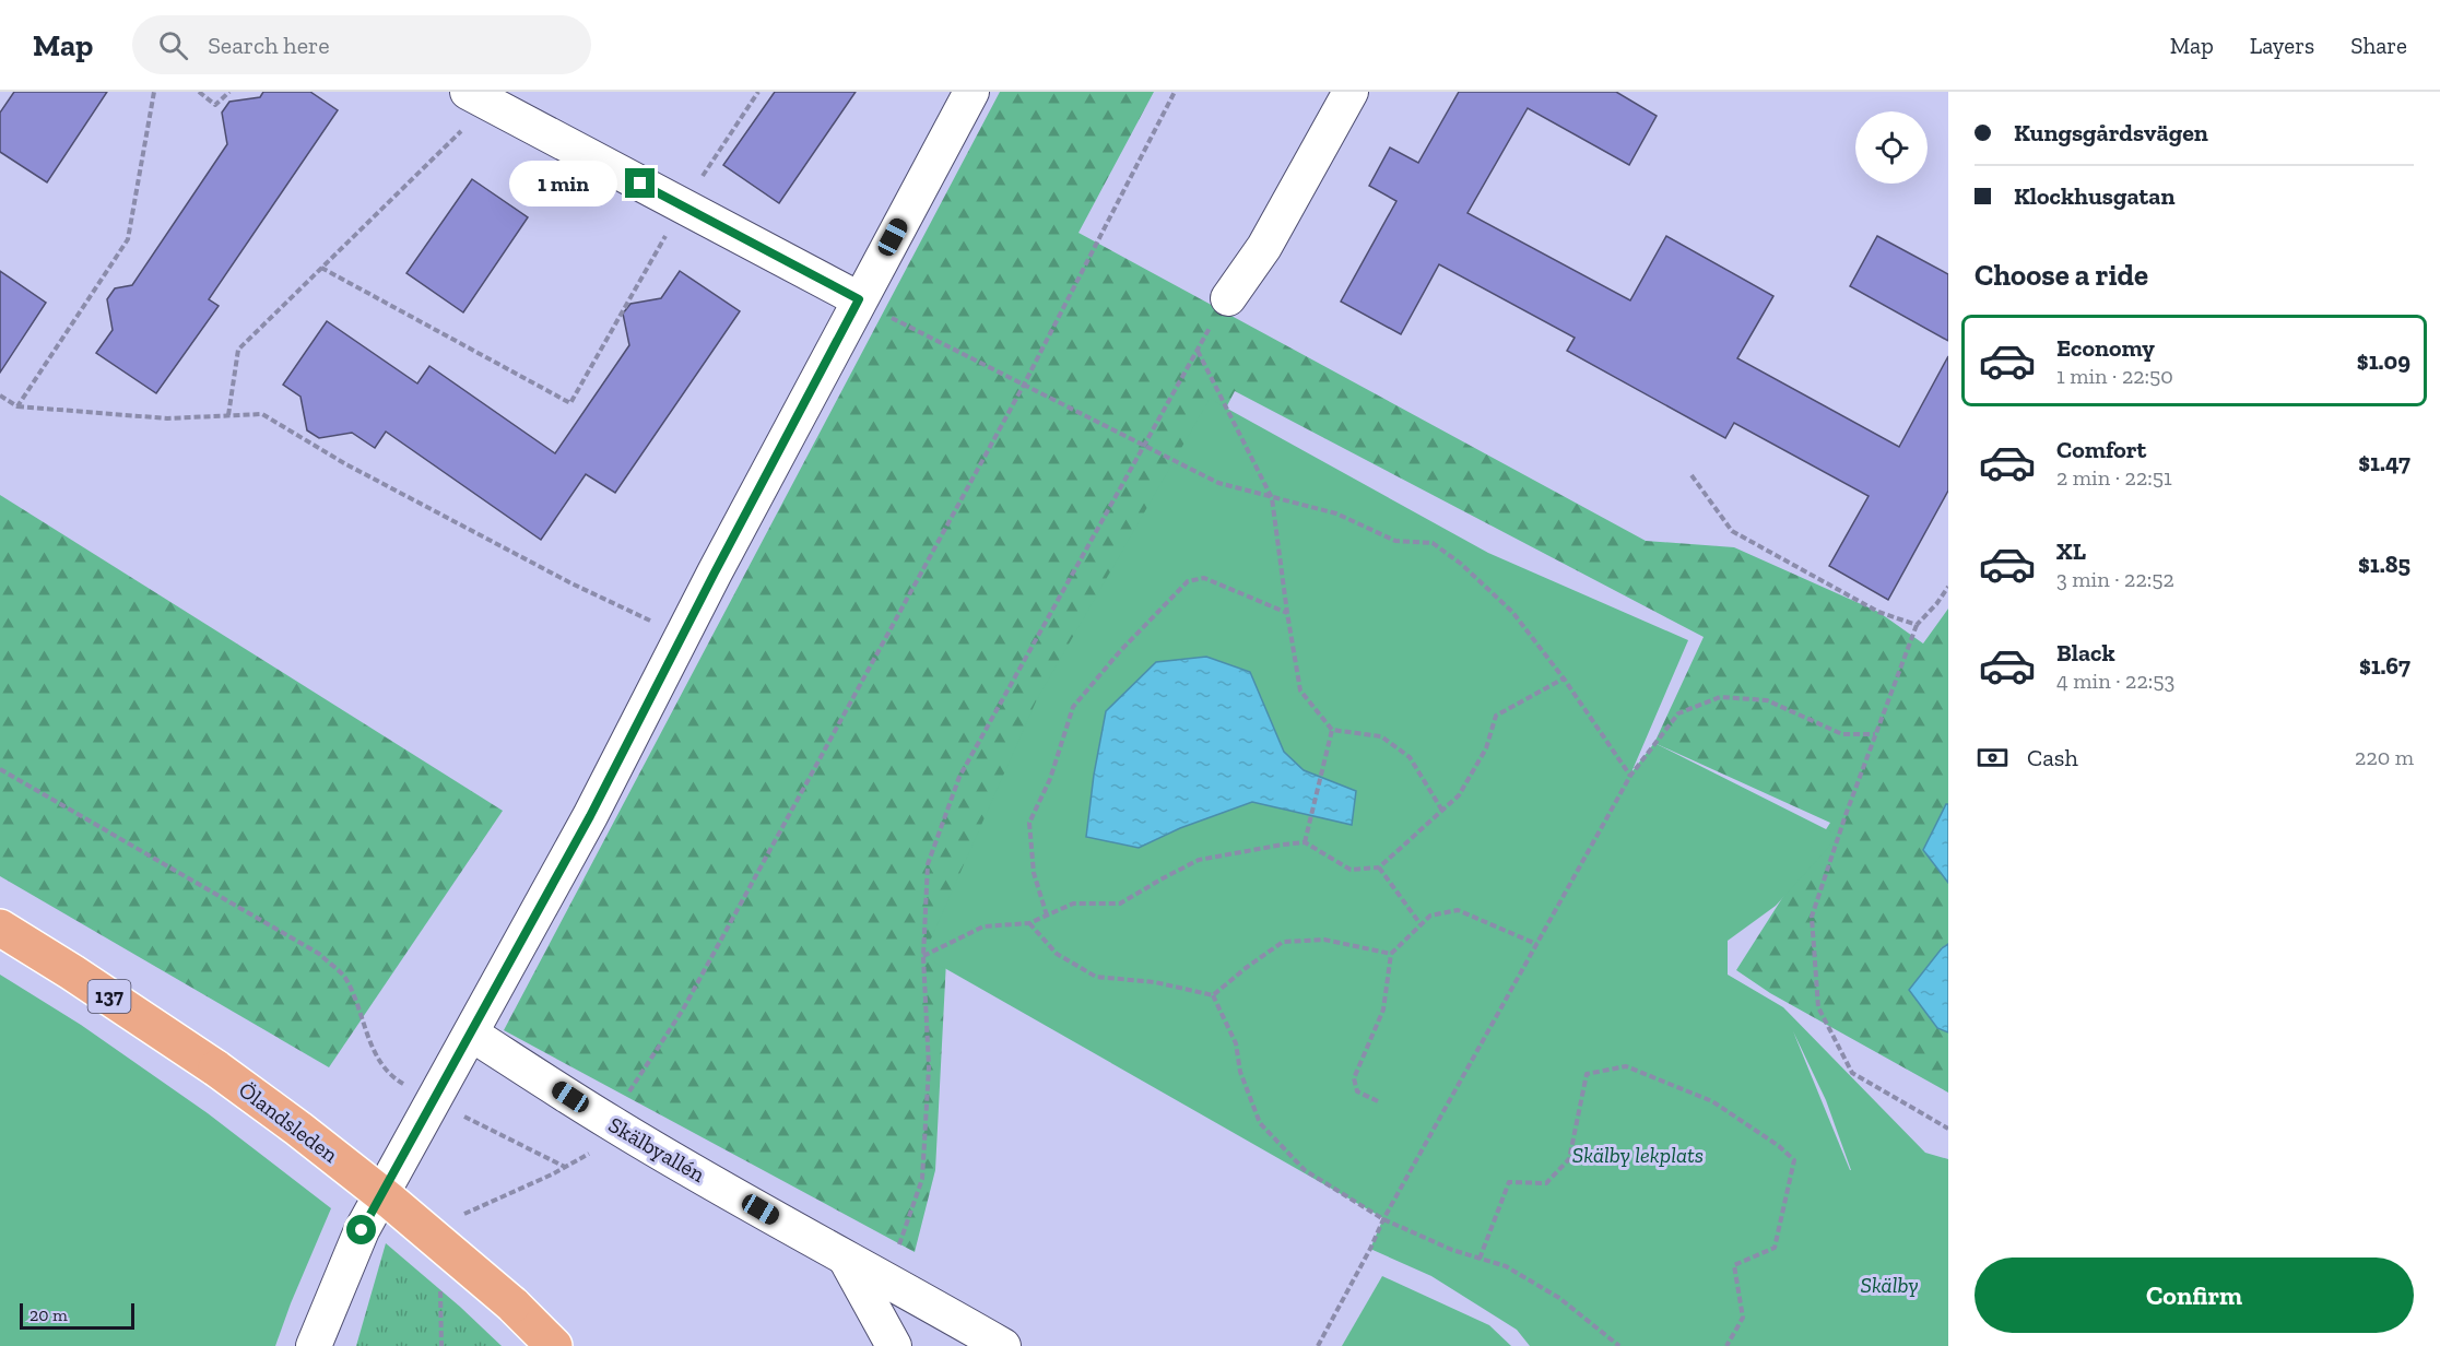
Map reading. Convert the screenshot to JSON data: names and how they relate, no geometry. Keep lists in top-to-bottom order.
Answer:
{
  "streets": {
    "main road": ["137", "Ölandsleden"],
    "street": ["Skälbyallén"]
  },
  "parks": ["Skälby lekplats", "Skälby"],
  "scale_bar": "20 m",
  "page": {
    "header": "Map",
    "search": "Search here",
    "nav": ["Map", "Layers", "Share"],
    "banner": ["Kungsgårdsvägen", "Klockhusgatan"],
    "bubble": "1 min",
    "heading": "Choose a ride",
    "list": [
      {
        "name": "Economy",
        "note": "1 min · 22:50",
        "value": "$1.09"
      },
      {
        "name": "Comfort",
        "note": "2 min · 22:51",
        "value": "$1.47"
      },
      {
        "name": "XL",
        "note": "3 min · 22:52",
        "value": "$1.85"
      },
      {
        "name": "Black",
        "note": "4 min · 22:53",
        "value": "$1.67"
      }
    ],
    "pay": ["Cash", "220 m"],
    "buttons": "Confirm",
    "scale": "20 m"
  }
}
